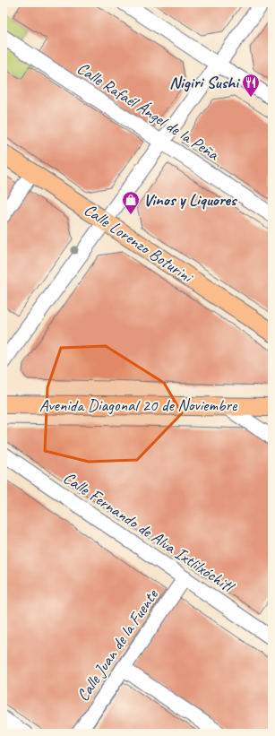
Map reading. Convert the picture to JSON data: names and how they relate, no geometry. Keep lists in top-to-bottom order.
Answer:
{
  "streets": {
    "main road": ["Calle Lorenzo Boturini", "Avenida Diagonal 20 de Noviembre"],
    "street": ["Calle Rafaél Ángel de la Peña", "Calle Fernando de Alva Ixtlilxóchitl", "Calle Juan de la Fuente"]
  },
  "crossings": [
    ["Calle Fernando de Alva Ixtlilxóchitl", "Calle Juan de la Fuente"]
  ],
  "places": {
    "restaurant": ["Nigiri Sushi"],
    "shop": ["Vinos y Liquores"]
  }
}
